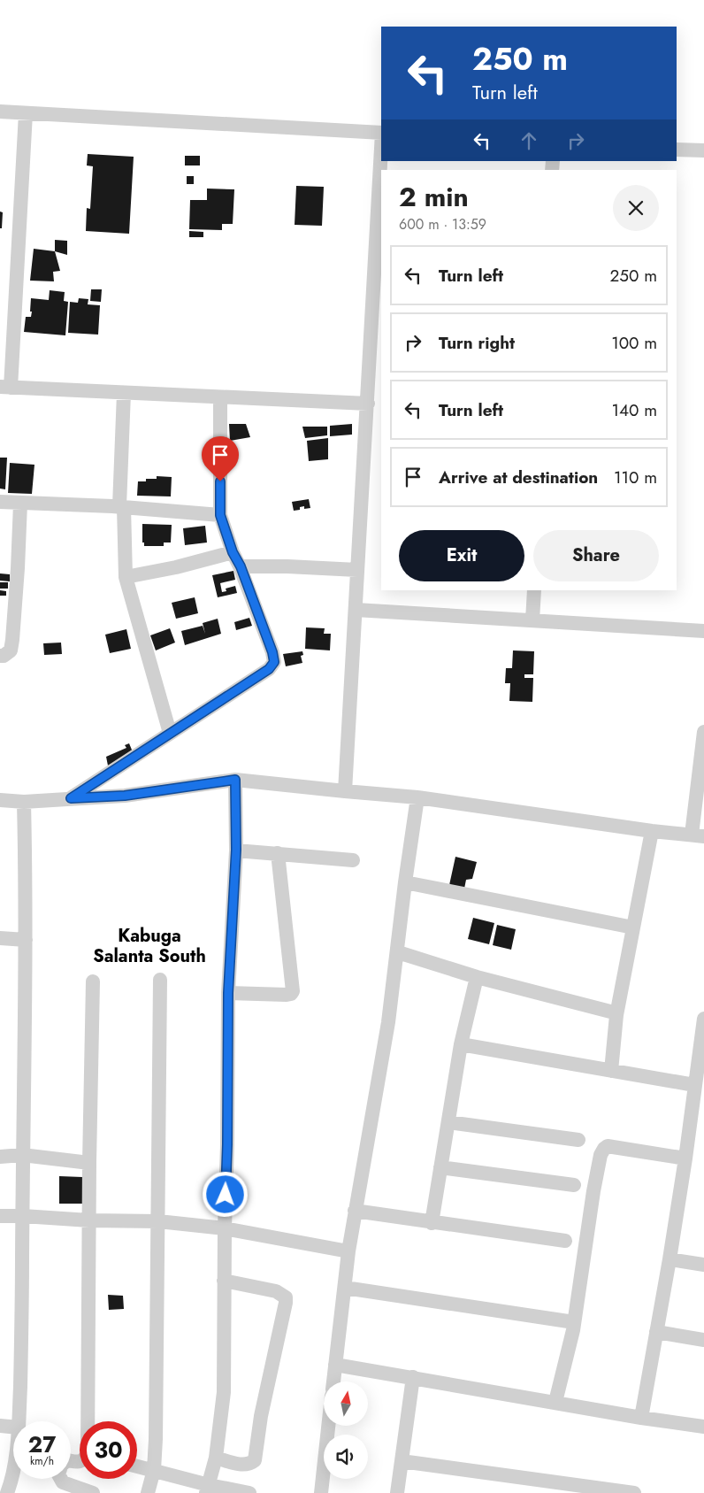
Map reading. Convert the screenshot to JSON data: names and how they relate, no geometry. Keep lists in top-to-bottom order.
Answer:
{
  "districts": ["Kabuga Salanta South"],
  "north": "top",
  "page": {
    "turn": ["250 m", "Turn left"],
    "heading": ["2 min", "600 m · 13:59"],
    "list": [
      {
        "name": "Turn left",
        "value": "250 m"
      },
      {
        "name": "Turn right",
        "value": "100 m"
      },
      {
        "name": "Turn left",
        "value": "140 m"
      },
      {
        "name": "Arrive at destination",
        "value": "110 m"
      }
    ],
    "buttons": ["Exit", "Share"],
    "speed": "27 km/h",
    "limit": "30"
  }
}
